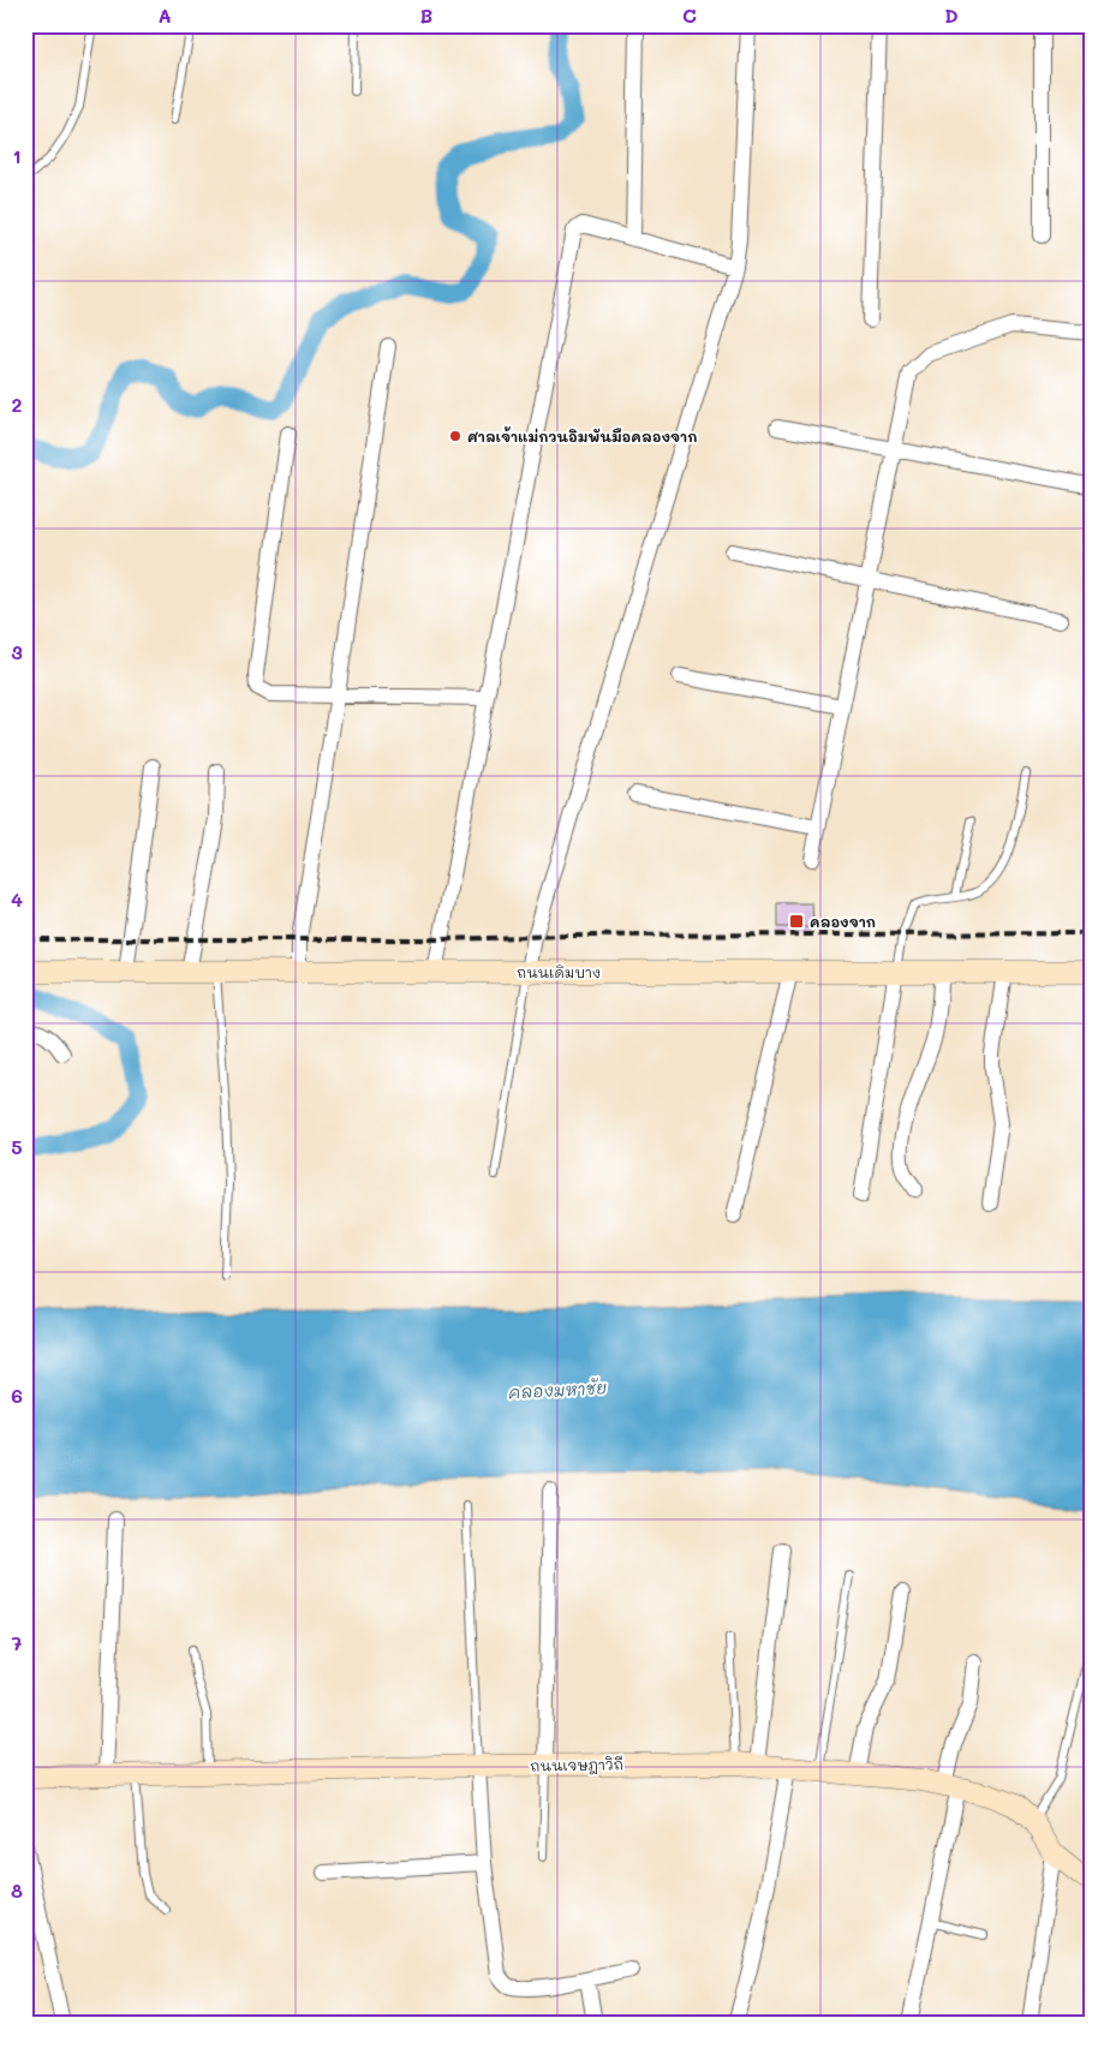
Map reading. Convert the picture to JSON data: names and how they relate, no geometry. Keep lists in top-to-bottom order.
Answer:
{
  "streets": {
    "street": ["ถนนเดิมบาง", "ถนนเจษฎาวิถี"]
  },
  "water": ["คลองมหาชัย"],
  "places": {
    "other": ["ศาลเจ้าแม่กวนอิมพันมือคลองจาก"],
    "transit": ["คลองจาก"]
  },
  "grid": {
    "columns": [
      "A",
      "B",
      "C",
      "D"
    ],
    "rows": [
      "1",
      "2",
      "3",
      "4",
      "5",
      "6",
      "7",
      "8"
    ]
  }
}
